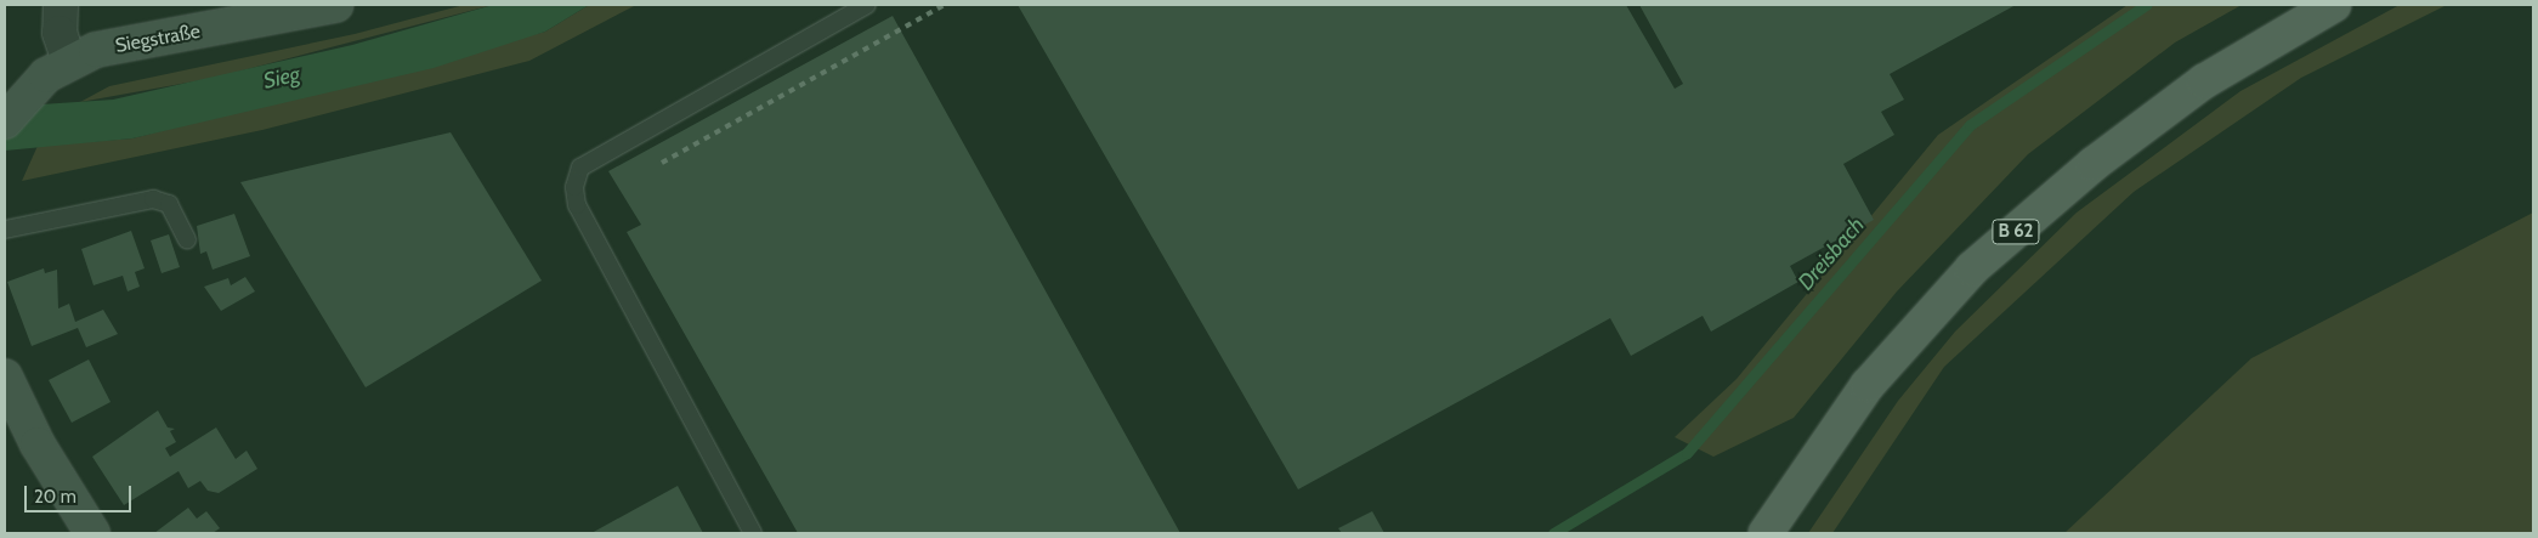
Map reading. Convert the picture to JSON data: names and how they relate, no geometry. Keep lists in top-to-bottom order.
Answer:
{
  "streets": {
    "main road": ["B 62"],
    "street": ["Siegstraße"]
  },
  "water": ["Sieg", "Dreisbach"],
  "scale_bar": "20 m"
}
